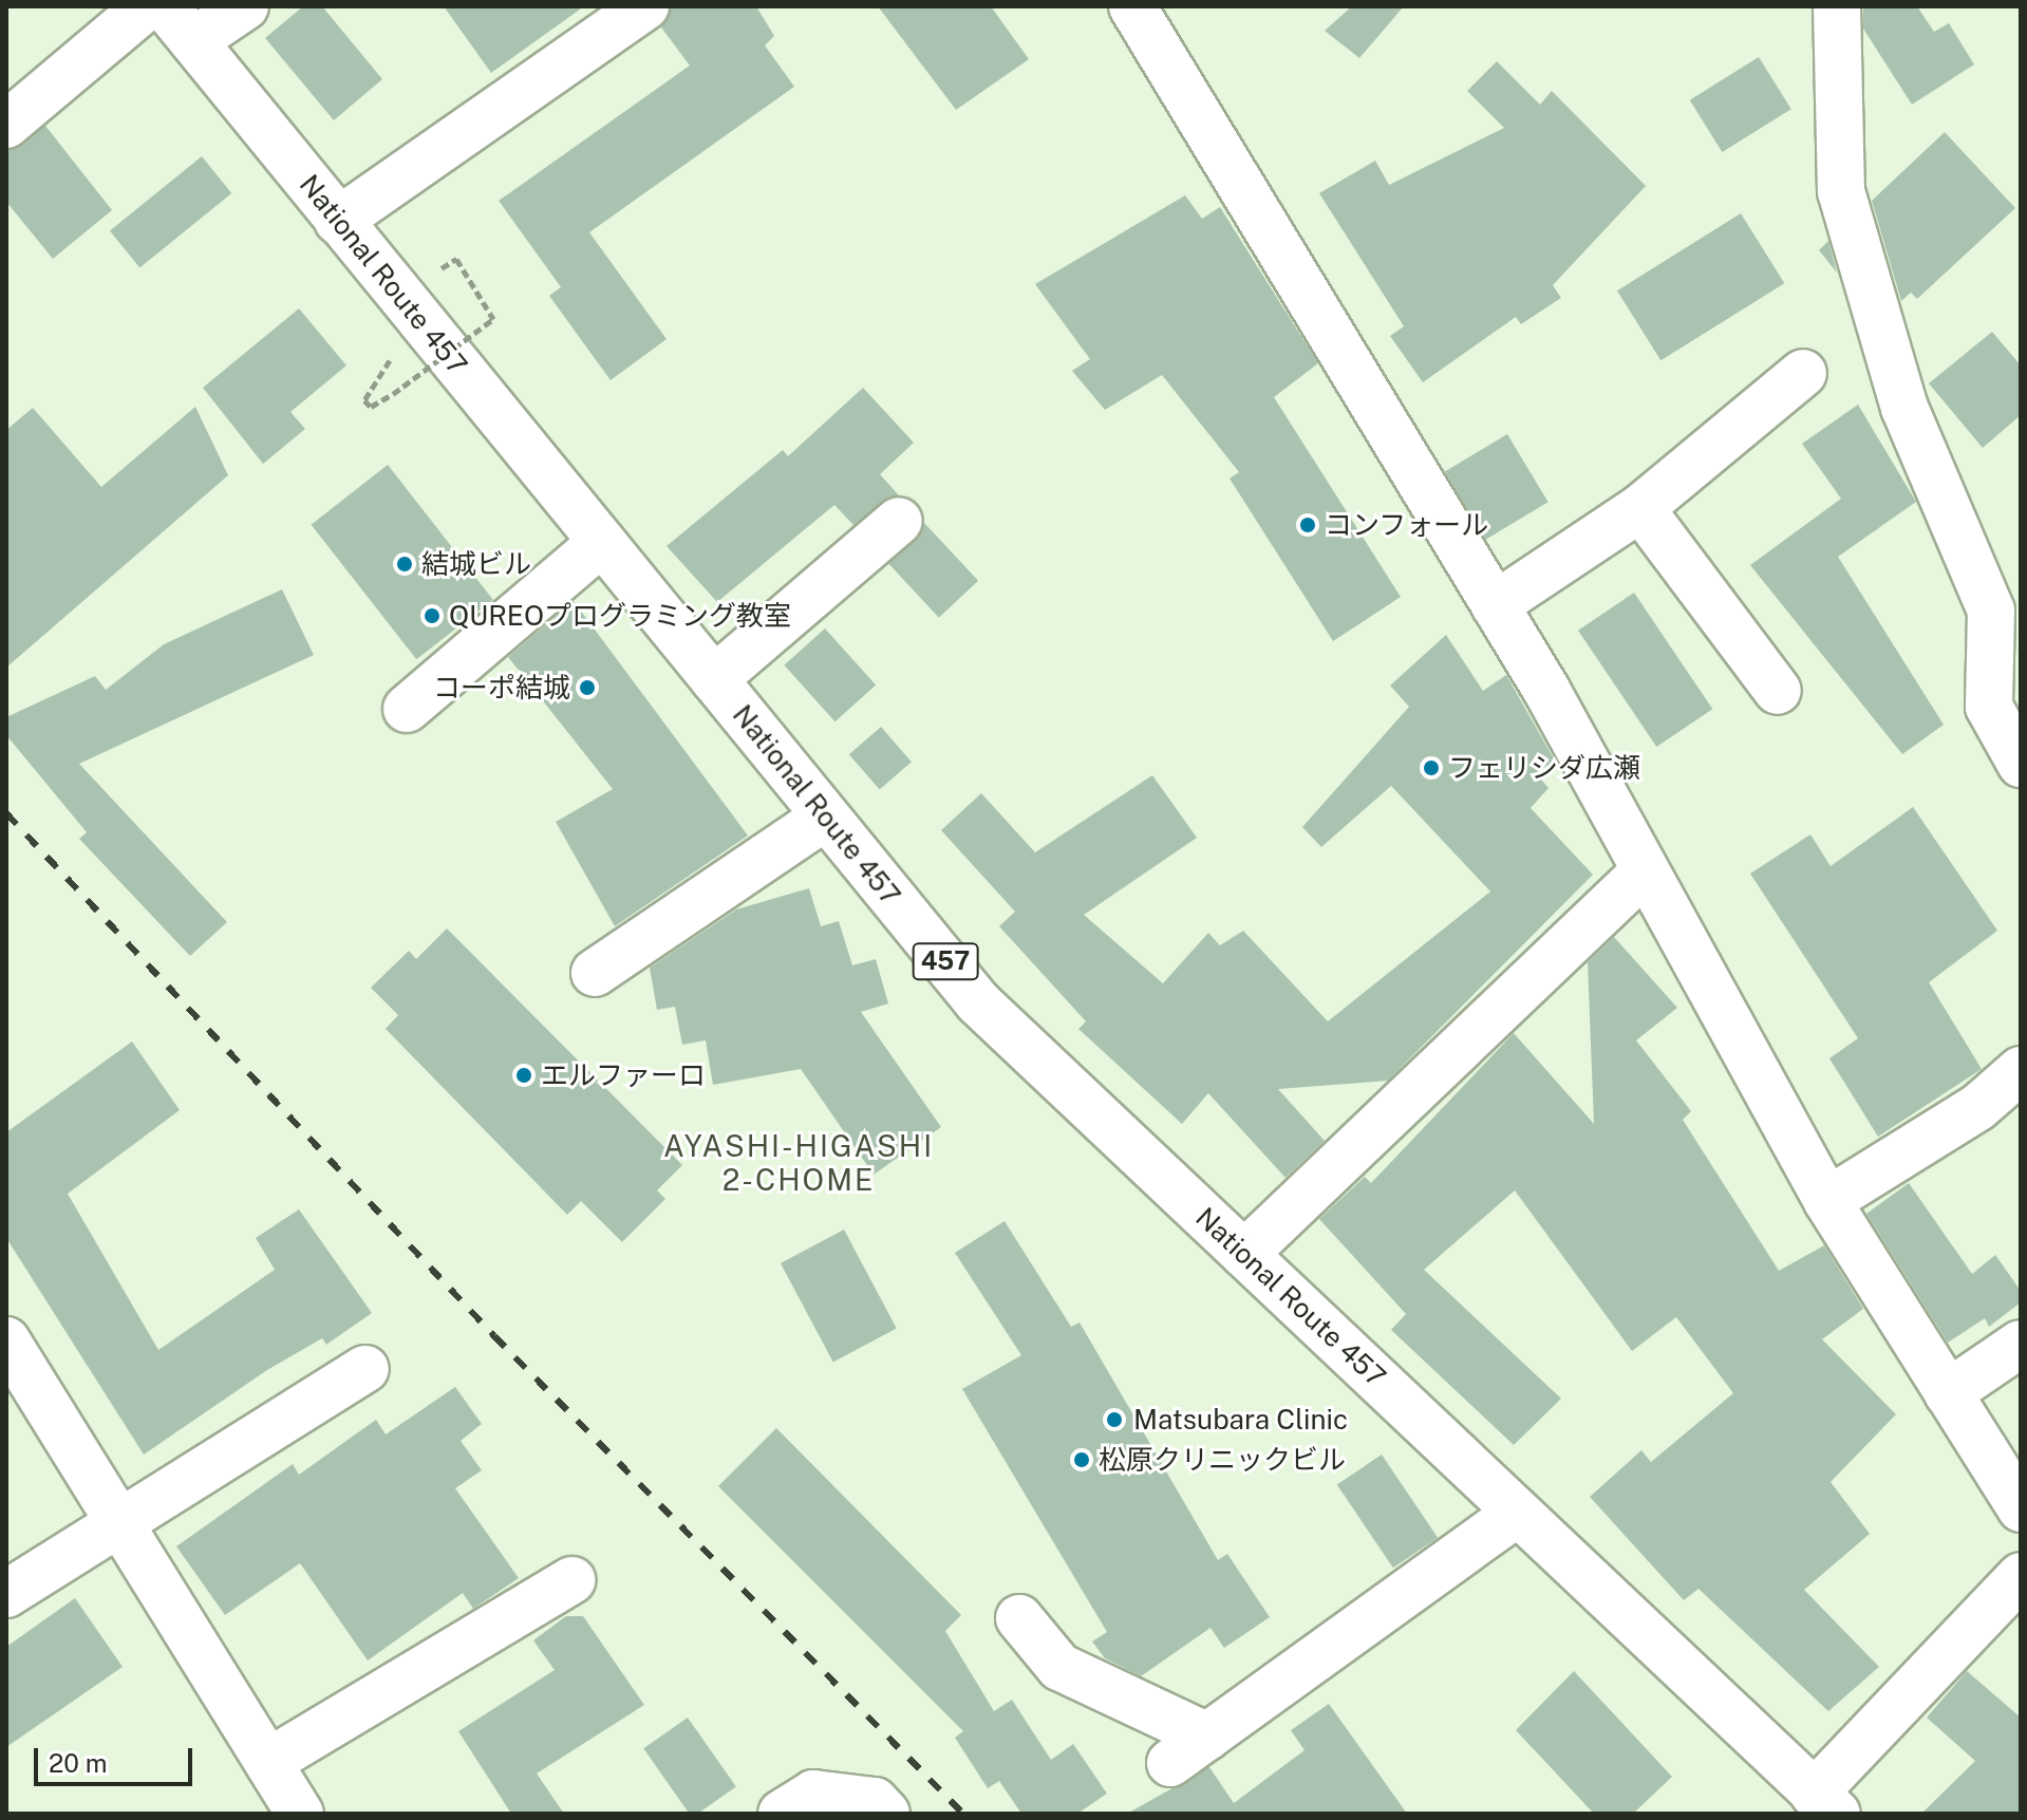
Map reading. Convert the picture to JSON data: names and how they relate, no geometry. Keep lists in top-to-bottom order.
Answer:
{
  "streets": {
    "main road": ["National Route 457", "457"]
  },
  "districts": ["AYASHI-HIGASHI 2-CHOME"],
  "places": [
    "コンフォール",
    "結城ビル",
    "QUREOプログラミング教室",
    "コーポ結城",
    "フェリシダ広瀬",
    "エルファーロ",
    "Matsubara Clinic",
    "松原クリニックビル"
  ],
  "scale_bar": "20 m"
}
